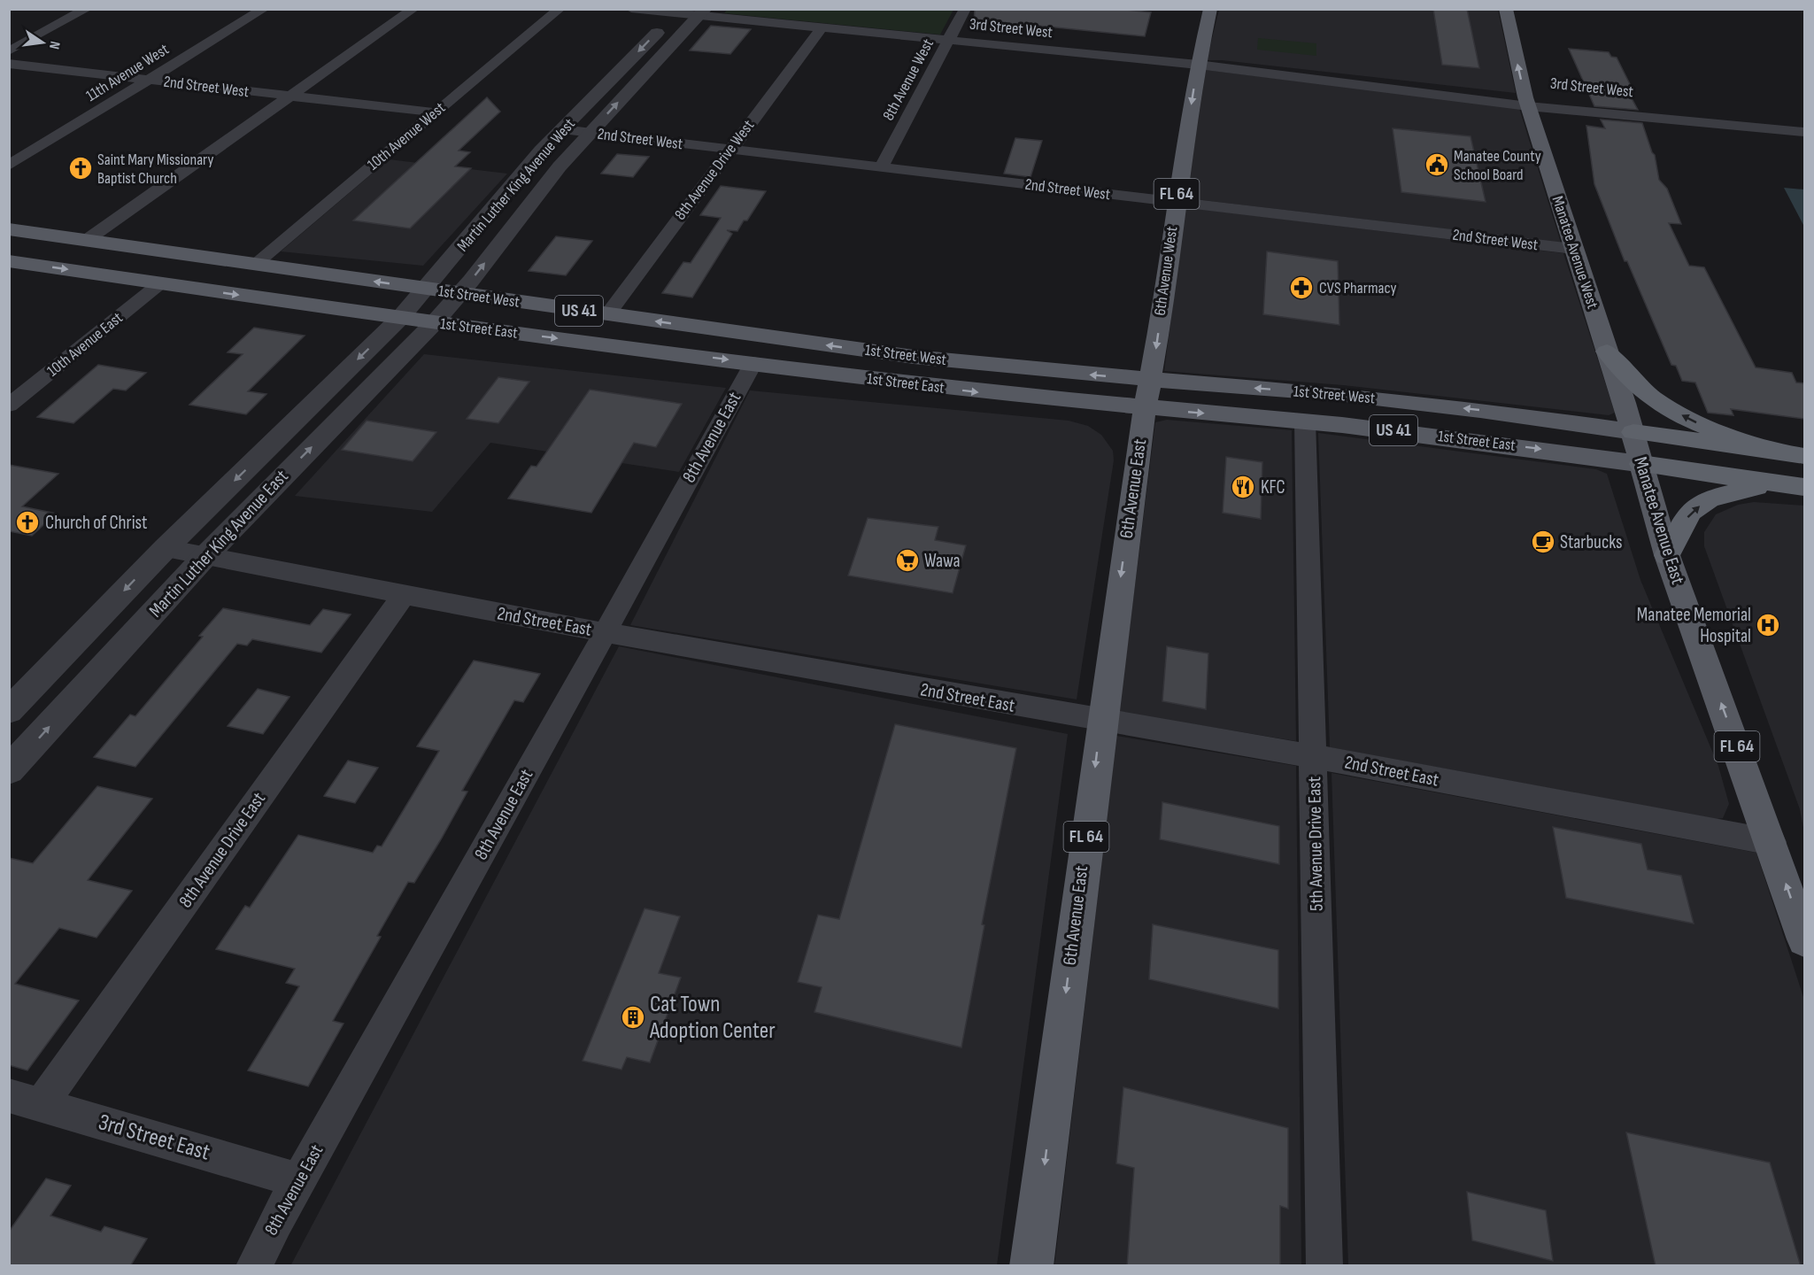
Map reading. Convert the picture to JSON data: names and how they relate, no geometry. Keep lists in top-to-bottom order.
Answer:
{
  "streets": {
    "highway": ["1st Street West", "US 41", "1st Street East"],
    "main road": [
      "FL 64",
      "Manatee Avenue West",
      "6th Avenue West",
      "6th Avenue East",
      "Manatee Avenue East"
    ],
    "street": [
      "3rd Street West",
      "11th Avenue West",
      "8th Avenue West",
      "2nd Street West",
      "10th Avenue West",
      "8th Avenue Drive West",
      "Martin Luther King Avenue West",
      "10th Avenue East",
      "8th Avenue East",
      "Martin Luther King Avenue East",
      "2nd Street East",
      "5th Avenue Drive East",
      "8th Avenue Drive East",
      "3rd Street East"
    ]
  },
  "crossings": [
    ["3rd Street West", "8th Avenue West"],
    ["3rd Street West", "8th Avenue Drive West"],
    ["3rd Street West", "Martin Luther King Avenue West"],
    ["3rd Street West", "Manatee Avenue West"],
    ["3rd Street West", "6th Avenue West"],
    ["11th Avenue West", "2nd Street West"],
    ["8th Avenue West", "2nd Street West"],
    ["2nd Street West", "10th Avenue West"],
    ["2nd Street West", "8th Avenue Drive West"],
    ["2nd Street West", "Martin Luther King Avenue West"],
    ["2nd Street West", "Manatee Avenue West"],
    ["2nd Street West", "6th Avenue West"],
    ["10th Avenue West", "1st Street West"],
    ["8th Avenue Drive West", "1st Street West"],
    ["Martin Luther King Avenue West", "1st Street West"],
    ["Martin Luther King Avenue West", "1st Street East"],
    ["Martin Luther King Avenue West", "Martin Luther King Avenue East"],
    ["Manatee Avenue West", "1st Street West"],
    ["Manatee Avenue West", "Manatee Avenue East"],
    ["6th Avenue West", "1st Street West"],
    ["6th Avenue West", "1st Street East"],
    ["6th Avenue West", "6th Avenue East"],
    ["1st Street West", "1st Street East"],
    ["1st Street West", "6th Avenue East"],
    ["1st Street West", "Manatee Avenue East"],
    ["1st Street East", "10th Avenue East"],
    ["1st Street East", "8th Avenue East"],
    ["1st Street East", "6th Avenue East"],
    ["1st Street East", "Manatee Avenue East"],
    ["1st Street East", "Martin Luther King Avenue East"],
    ["1st Street East", "5th Avenue Drive East"],
    ["8th Avenue East", "2nd Street East"],
    ["8th Avenue East", "3rd Street East"],
    ["6th Avenue East", "2nd Street East"],
    ["Manatee Avenue East", "2nd Street East"],
    ["Martin Luther King Avenue East", "2nd Street East"],
    ["2nd Street East", "5th Avenue Drive East"],
    ["2nd Street East", "8th Avenue Drive East"],
    ["8th Avenue Drive East", "3rd Street East"]
  ],
  "one_way": [
    "6th Avenue West",
    "1st Street West",
    "1st Street East",
    "6th Avenue East",
    "Manatee Avenue East"
  ],
  "places": {
    "public building": ["Manatee County School Board"],
    "church": ["Saint Mary Missionary Baptist Church", "Church of Christ"],
    "pharmacy": ["CVS Pharmacy"],
    "restaurant": ["KFC"],
    "cafe": ["Starbucks"],
    "supermarket": ["Wawa"],
    "hospital": ["Manatee Memorial Hospital"],
    "building": ["Cat Town Adoption Center"]
  },
  "north": "right"
}
